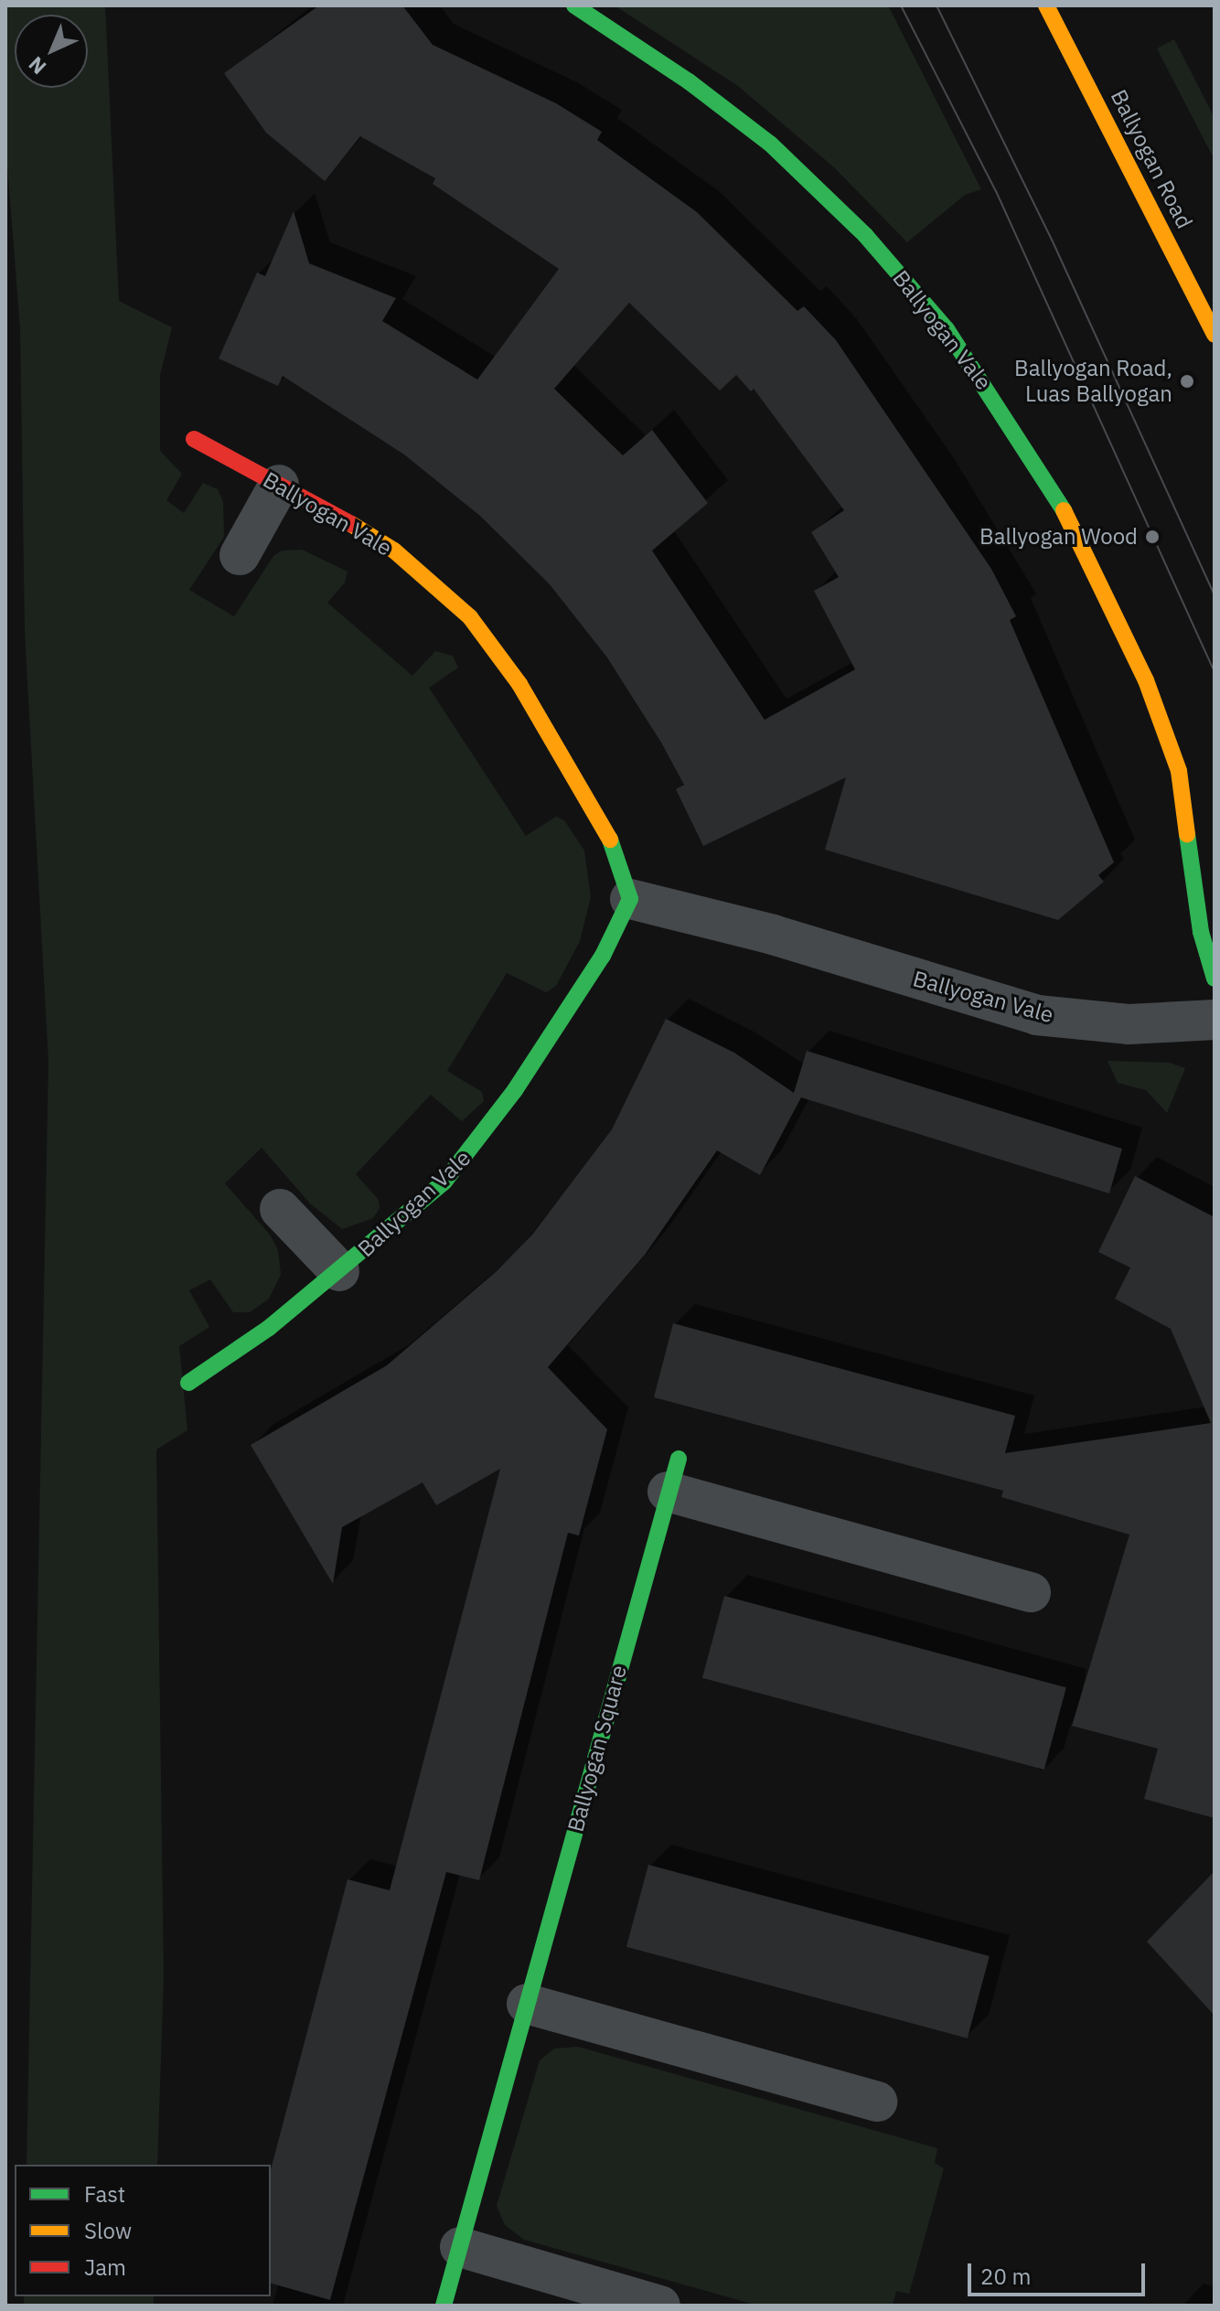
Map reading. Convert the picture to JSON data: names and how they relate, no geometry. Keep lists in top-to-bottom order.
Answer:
{
  "streets": {
    "street": ["Ballyogan Road", "Ballyogan Vale", "Ballyogan Square"]
  },
  "places": ["Ballyogan Road, Luas Ballyogan", "Ballyogan Wood"],
  "legend": ["Fast", "Slow", "Jam"],
  "scale_bar": "20 m",
  "north": "bottom left"
}
